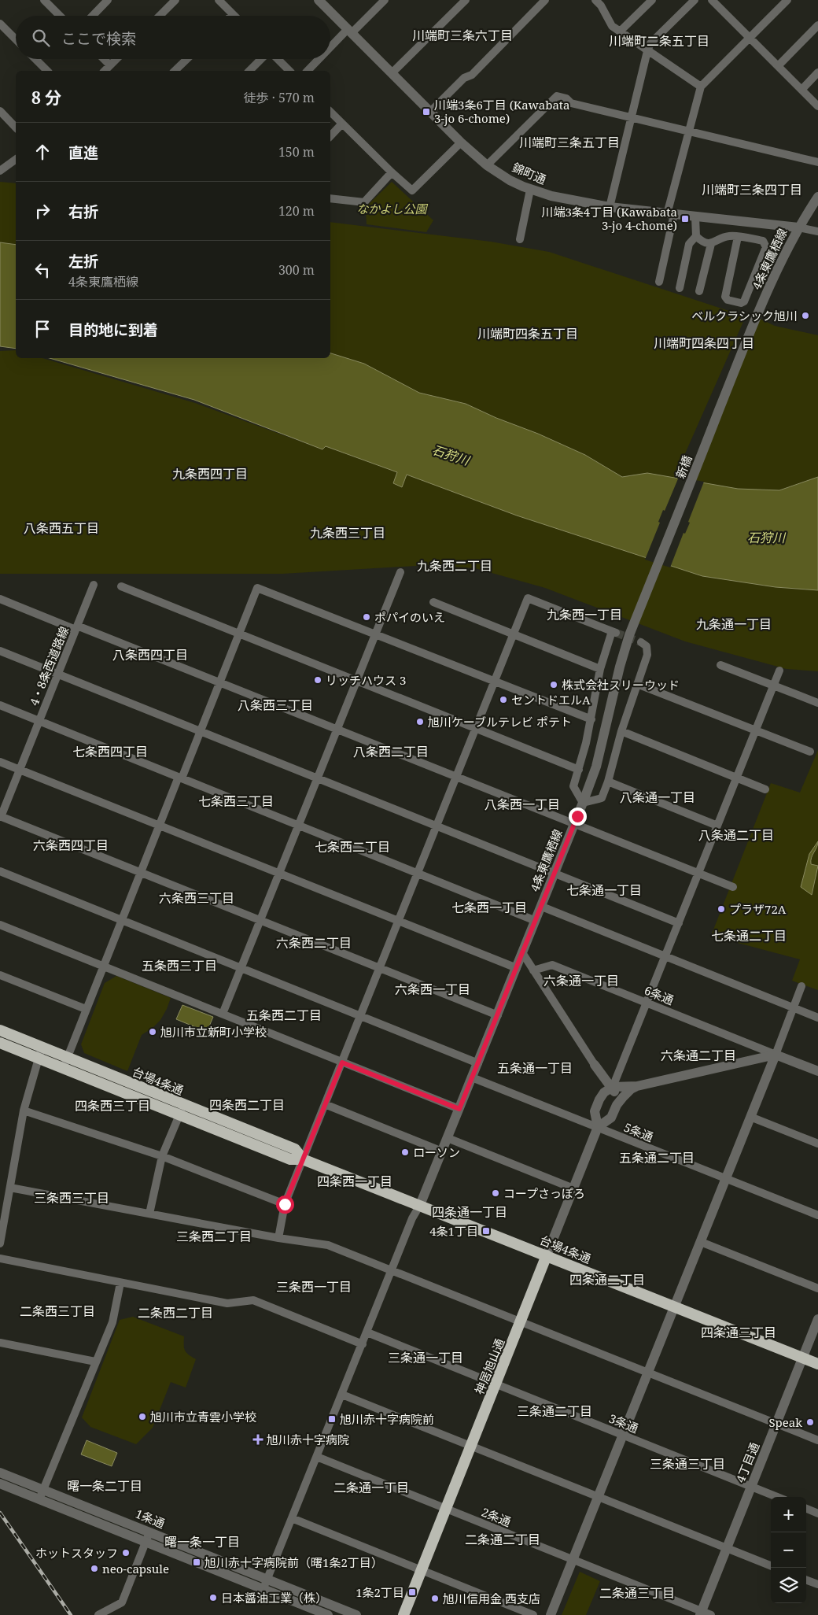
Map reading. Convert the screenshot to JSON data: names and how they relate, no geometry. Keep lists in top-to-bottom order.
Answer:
{
  "streets": {
    "highway": ["台場4条通", "神居旭山通"],
    "street": [
      "錦町通",
      "4条東鷹栖線",
      "新橋",
      "4・8条西道路線",
      "6条通",
      "5条通",
      "3条通",
      "4丁目通",
      "2条通",
      "1条通"
    ]
  },
  "crossings": [
    ["錦町通", "4条東鷹栖線"],
    ["4条東鷹栖線", "新橋"],
    ["4条東鷹栖線", "4・8条西道路線"],
    ["4条東鷹栖線", "台場4条通"],
    ["4条東鷹栖線", "5条通"],
    ["6条通", "神居旭山通"],
    ["台場4条通", "神居旭山通"],
    ["台場4条通", "4丁目通"],
    ["5条通", "神居旭山通"],
    ["神居旭山通", "3条通"],
    ["神居旭山通", "2条通"],
    ["3条通", "4丁目通"],
    ["4丁目通", "2条通"]
  ],
  "districts": [
    "川端町三条六丁目",
    "川端町二条五丁目",
    "川端町三条五丁目",
    "川端町三条四丁目",
    "川端町四条五丁目",
    "川端町四条四丁目",
    "九条西四丁目",
    "八条西五丁目",
    "九条西三丁目",
    "九条西二丁目",
    "九条西一丁目",
    "九条通一丁目",
    "八条西四丁目",
    "八条西三丁目",
    "七条西四丁目",
    "八条西二丁目",
    "八条通一丁目",
    "七条西三丁目",
    "八条西一丁目",
    "八条通二丁目",
    "六条西四丁目",
    "七条西二丁目",
    "七条通一丁目",
    "六条西三丁目",
    "七条西一丁目",
    "七条通二丁目",
    "六条西二丁目",
    "五条西三丁目",
    "六条通一丁目",
    "六条西一丁目",
    "五条西二丁目",
    "六条通二丁目",
    "五条通一丁目",
    "四条西二丁目",
    "四条西三丁目",
    "五条通二丁目",
    "四条西一丁目",
    "三条西三丁目",
    "四条通一丁目",
    "三条西二丁目",
    "四条通二丁目",
    "三条西一丁目",
    "二条西三丁目",
    "二条西二丁目",
    "四条通三丁目",
    "三条通一丁目",
    "三条通二丁目",
    "三条通三丁目",
    "曙一条二丁目",
    "二条通一丁目",
    "二条通二丁目",
    "曙一条一丁目",
    "二条通三丁目"
  ],
  "water": ["石狩川"],
  "parks": ["なかよし公園"],
  "places": {
    "transit": [
      "川端3条6丁目 (Kawabata 3-jo 6-chome)",
      "川端3条4丁目 (Kawabata 3-jo 4-chome)",
      "4条1丁目",
      "旭川赤十字病院前",
      "旭川赤十字病院前（曙1条2丁目）",
      "1条2丁目"
    ],
    "other": [
      "ベルクラシック旭川",
      "ポパイのいえ",
      "リッチハウス 3",
      "株式会社スリーウッド",
      "セントドエルA",
      "旭川ケーブルテレビ ポテト",
      "プラザ72A",
      "旭川市立新町小学校",
      "ローソン",
      "コープさっぽろ",
      "旭川市立青雲小学校",
      "Speak",
      "ホットスタッフ",
      "neo‐capsule",
      "日本醤油工業（株）",
      "旭川信用金 西支店"
    ],
    "health": ["旭川赤十字病院"]
  },
  "page": {
    "search": "ここで検索",
    "heading": ["8 分", "徒歩 · 570 m"],
    "list": [
      ["直進", "150 m"],
      ["右折", "120 m"],
      ["左折", "4条東鷹栖線", "300 m"],
      "目的地に到着"
    ],
    "map_buttons": ["+", "−"]
  }
}
